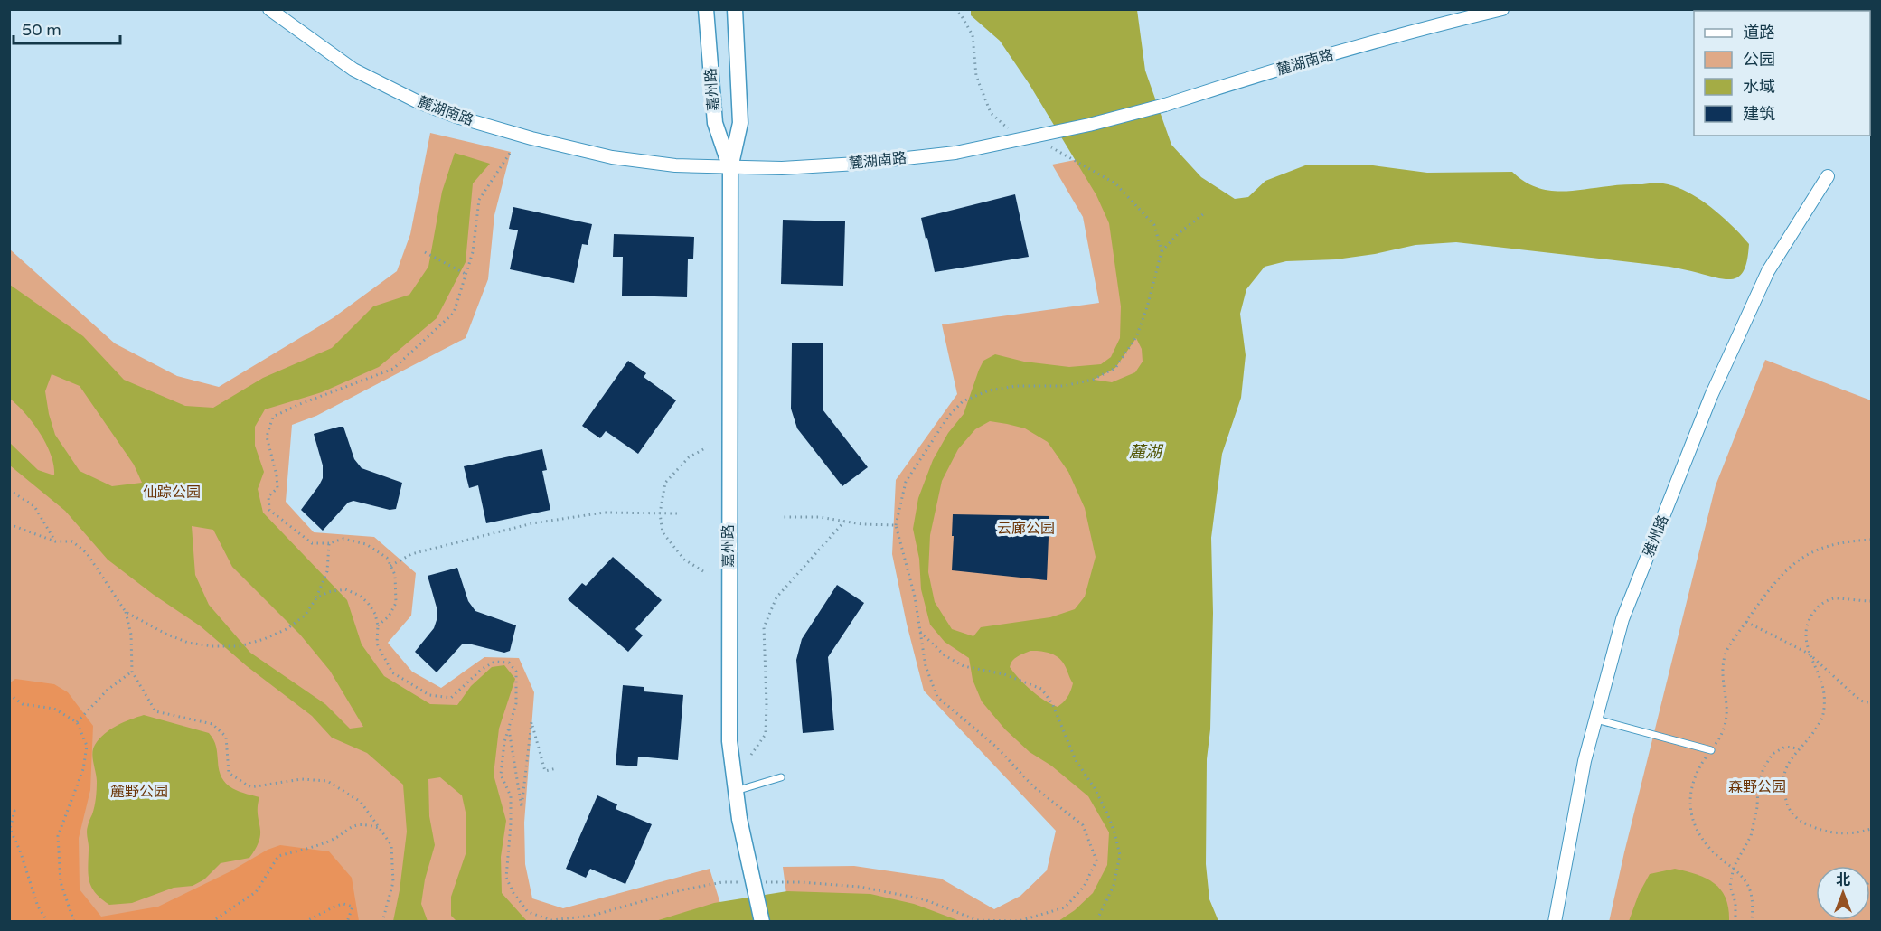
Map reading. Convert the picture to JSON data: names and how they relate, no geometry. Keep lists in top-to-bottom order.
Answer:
{
  "streets": {
    "street": ["麓湖南路", "嘉州路", "雅州路"]
  },
  "crossings": [
    ["麓湖南路", "嘉州路"]
  ],
  "water": ["麓湖"],
  "parks": [
    "仙踪公园",
    "云廊公园",
    "森野公园",
    "麓野公园"
  ],
  "legend": [
    "道路",
    "公园",
    "水域",
    "建筑"
  ],
  "scale_bar": "50 m",
  "north": "top"
}
